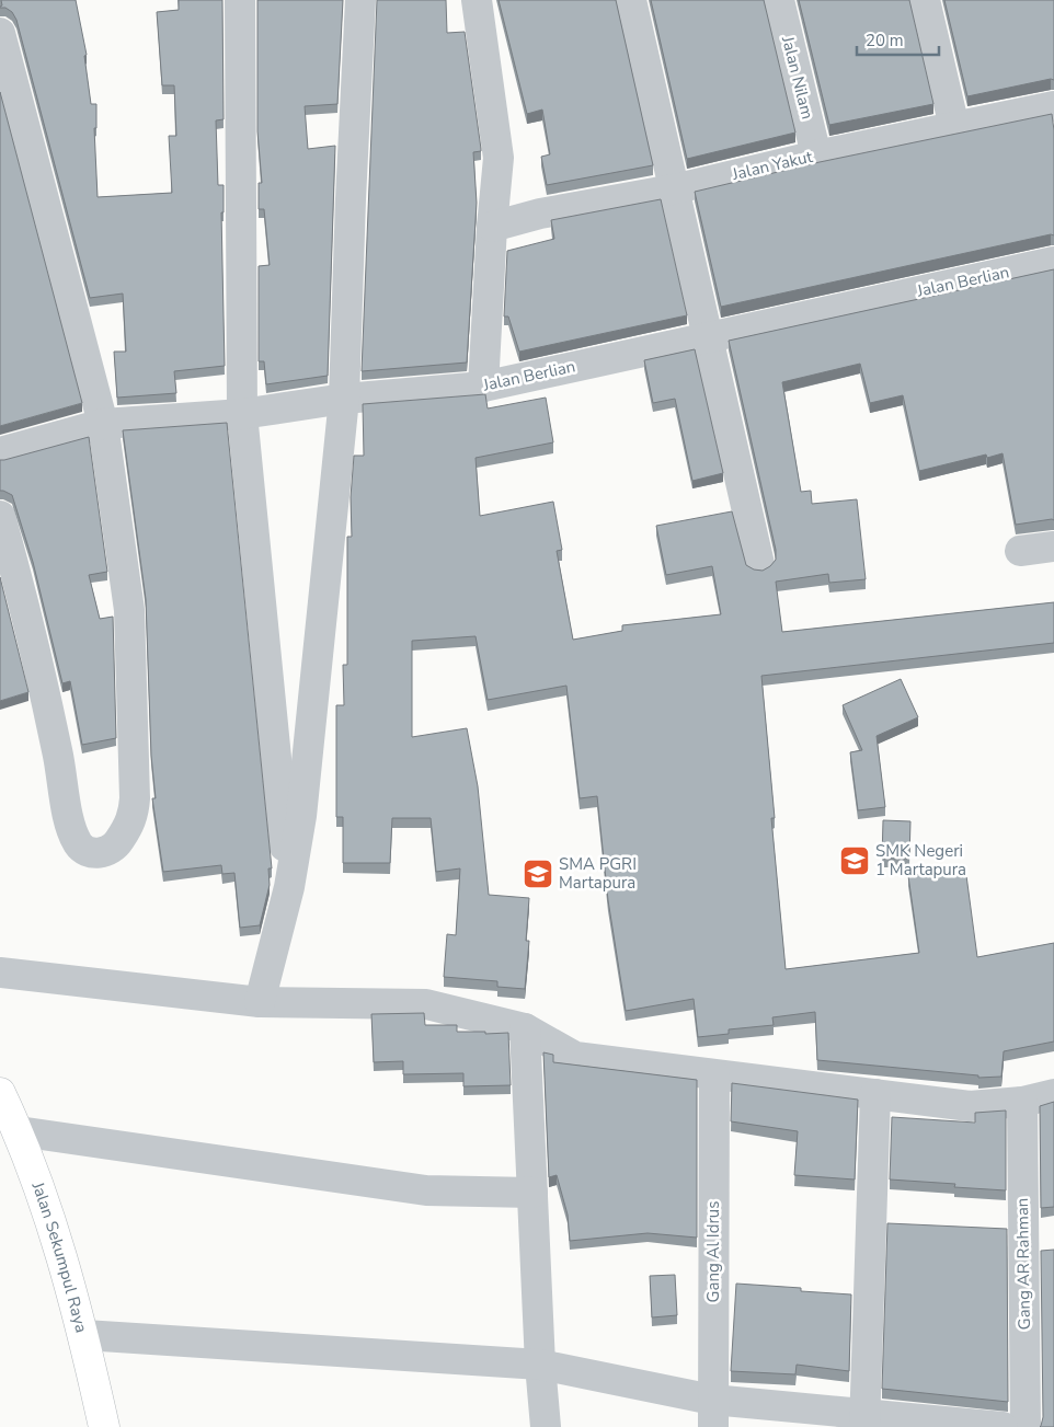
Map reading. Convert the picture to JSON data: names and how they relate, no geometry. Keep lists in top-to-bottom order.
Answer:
{
  "streets": {
    "main road": ["Jalan Sekumpul Raya"],
    "street": [
      "Jalan Nilam",
      "Jalan Yakut",
      "Jalan Berlian",
      "Gang Al Idrus",
      "Gang AR Rahman"
    ]
  },
  "crossings": [
    ["Jalan Nilam", "Jalan Yakut"]
  ],
  "places": {
    "school or university": ["SMK Negeri 1 Martapura", "SMA PGRI Martapura"]
  },
  "scale_bar": "20 m"
}
